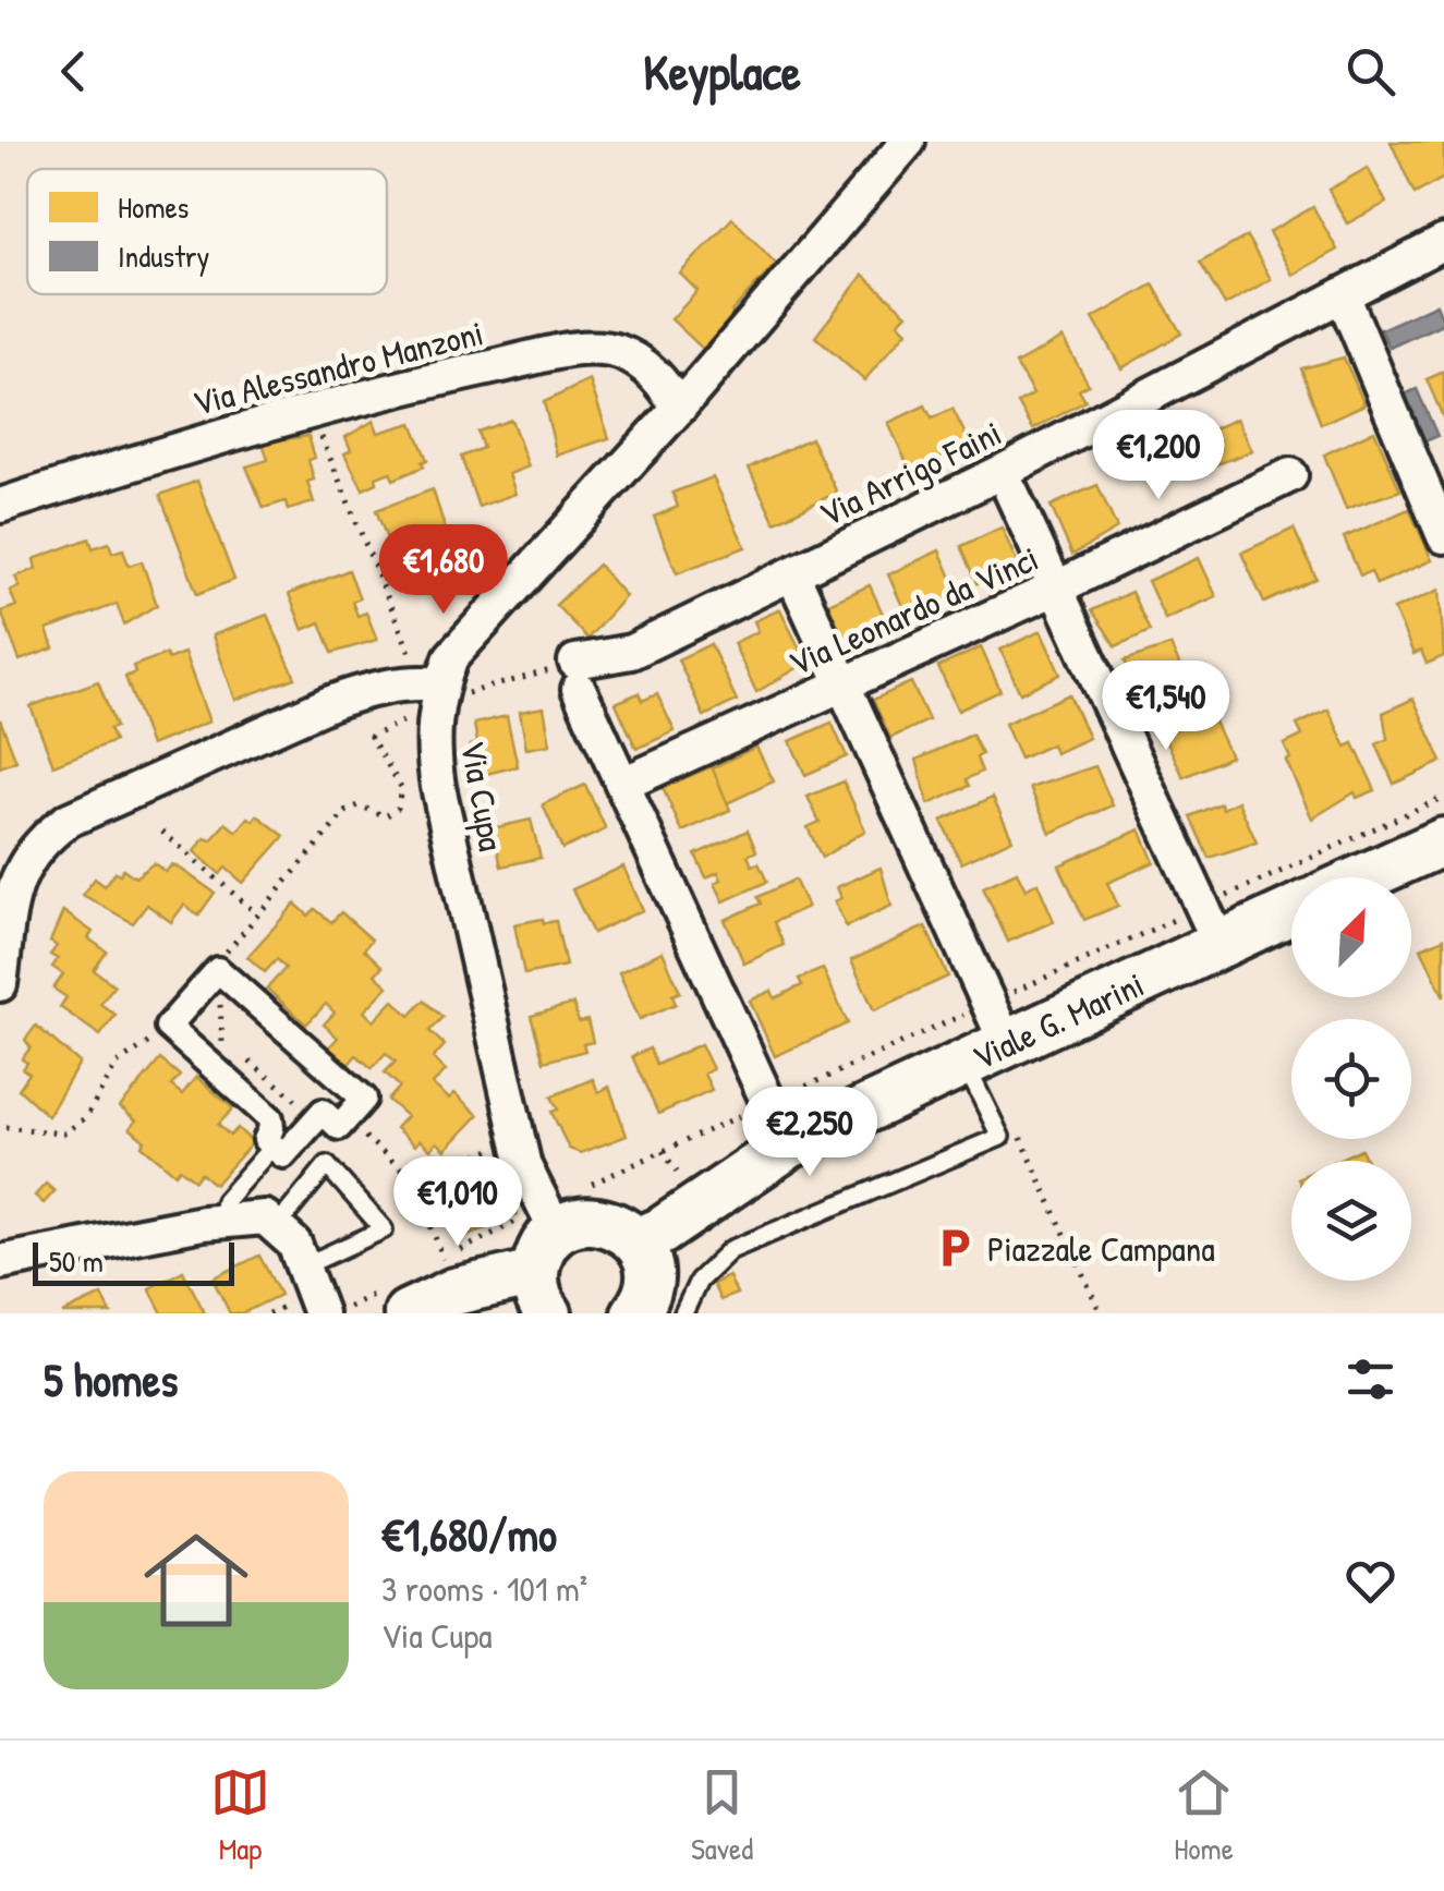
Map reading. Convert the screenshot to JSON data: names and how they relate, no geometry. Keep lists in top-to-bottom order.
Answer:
{
  "streets": {
    "main road": ["Viale G. Marini"],
    "street": [
      "Via Alessandro Manzoni",
      "Via Arrigo Faini",
      "Via Leonardo da Vinci",
      "Via Cupa"
    ]
  },
  "crossings": [
    ["Via Alessandro Manzoni", "Via Cupa"]
  ],
  "places": {
    "parking": ["Piazzale Campana"]
  },
  "legend": ["Homes", "Industry"],
  "scale_bar": "50 m",
  "north": "top right",
  "page": {
    "header": "Keyplace",
    "price": [
      "€1,200",
      "€1,680",
      "€1,540",
      "€2,250",
      "€1,010"
    ],
    "scale": "50 m",
    "heading": "5 homes",
    "list": [
      {
        "name": "€1,680/mo",
        "note": "3 rooms · 101 m² · Via Cupa"
      }
    ],
    "tabs": ["Map", "Saved", "Home"]
  }
}
